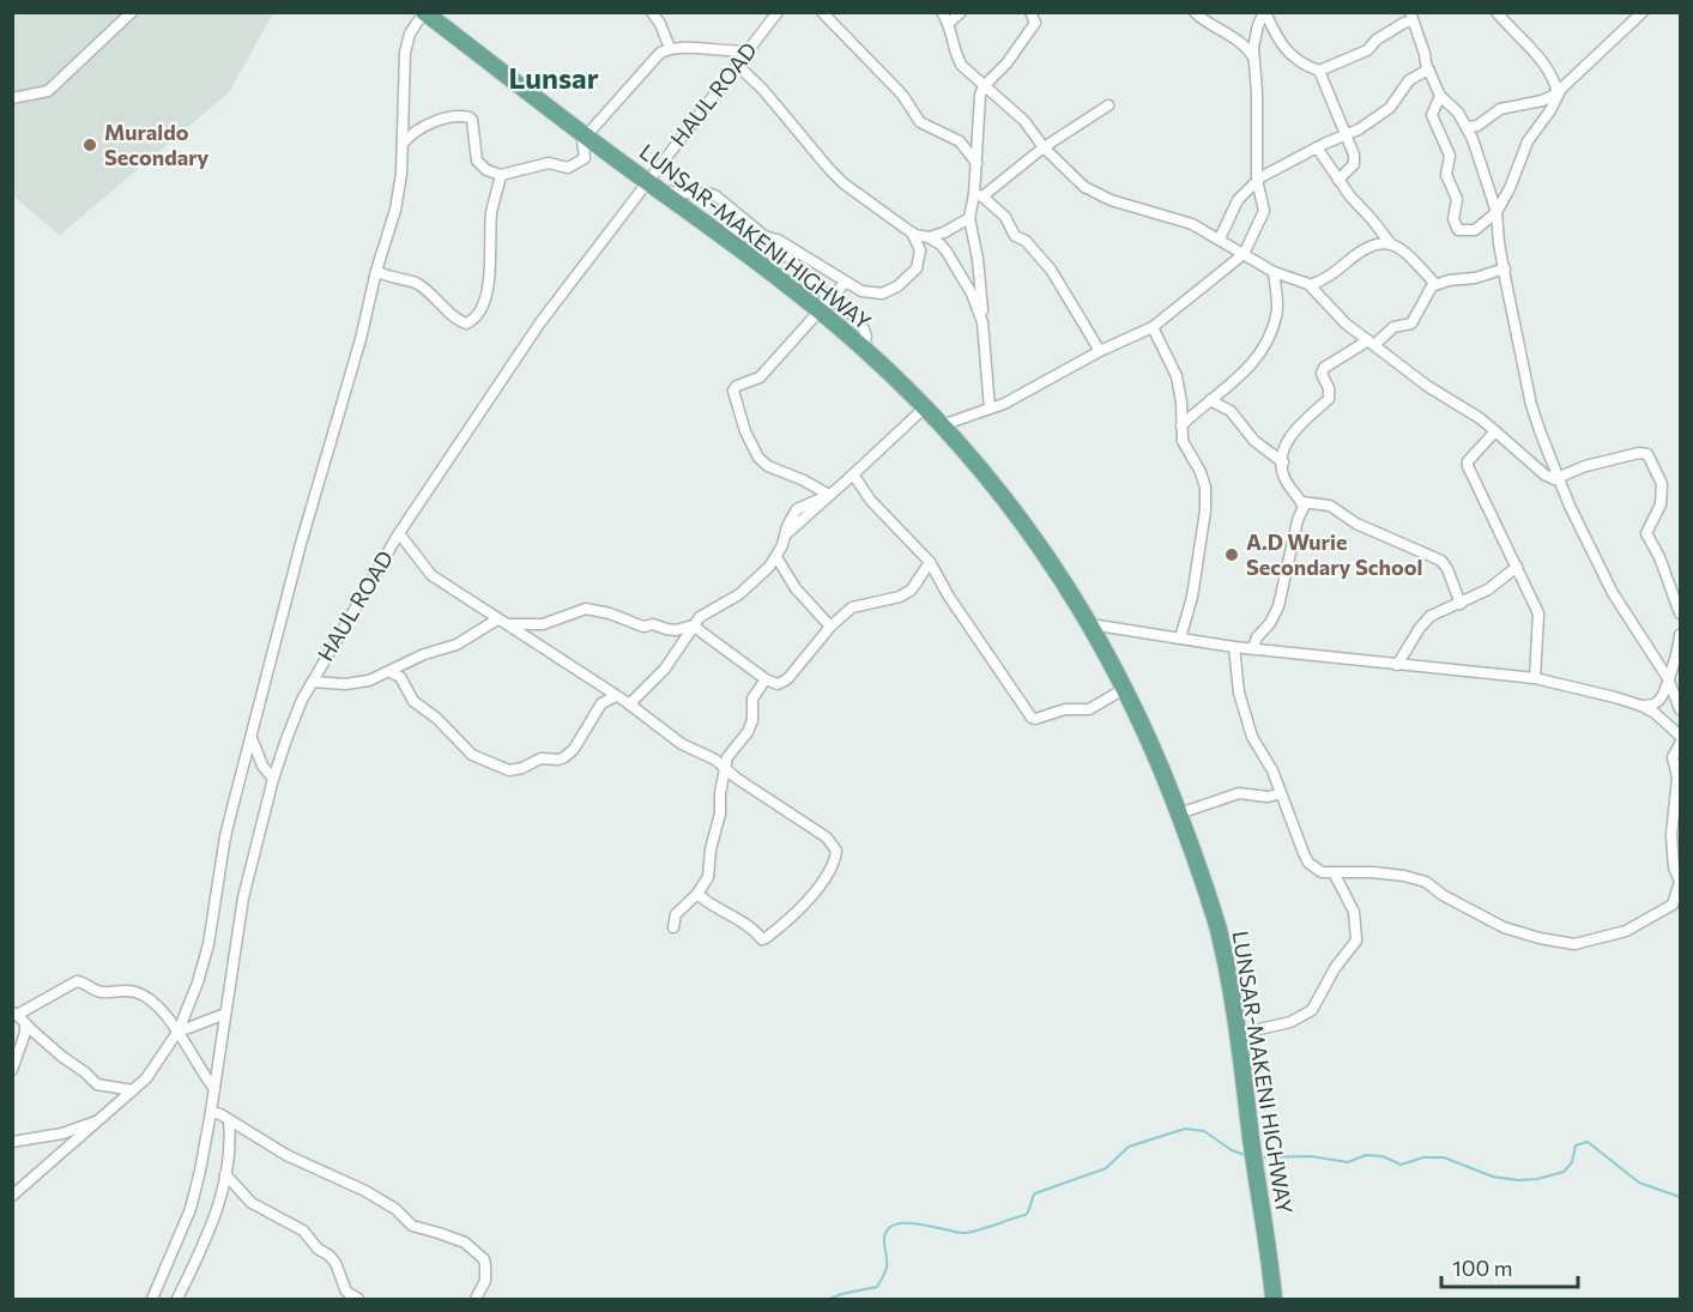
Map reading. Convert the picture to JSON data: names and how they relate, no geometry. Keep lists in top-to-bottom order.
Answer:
{
  "streets": {
    "main road": ["LUNSAR-MAKENI HIGHWAY"],
    "street": ["HAUL ROAD"]
  },
  "crossings": [
    ["HAUL ROAD", "LUNSAR-MAKENI HIGHWAY"]
  ],
  "districts": ["Lunsar"],
  "places": ["Muraldo Secondary", "A.D Wurie Secondary School"],
  "scale_bar": "100 m"
}
